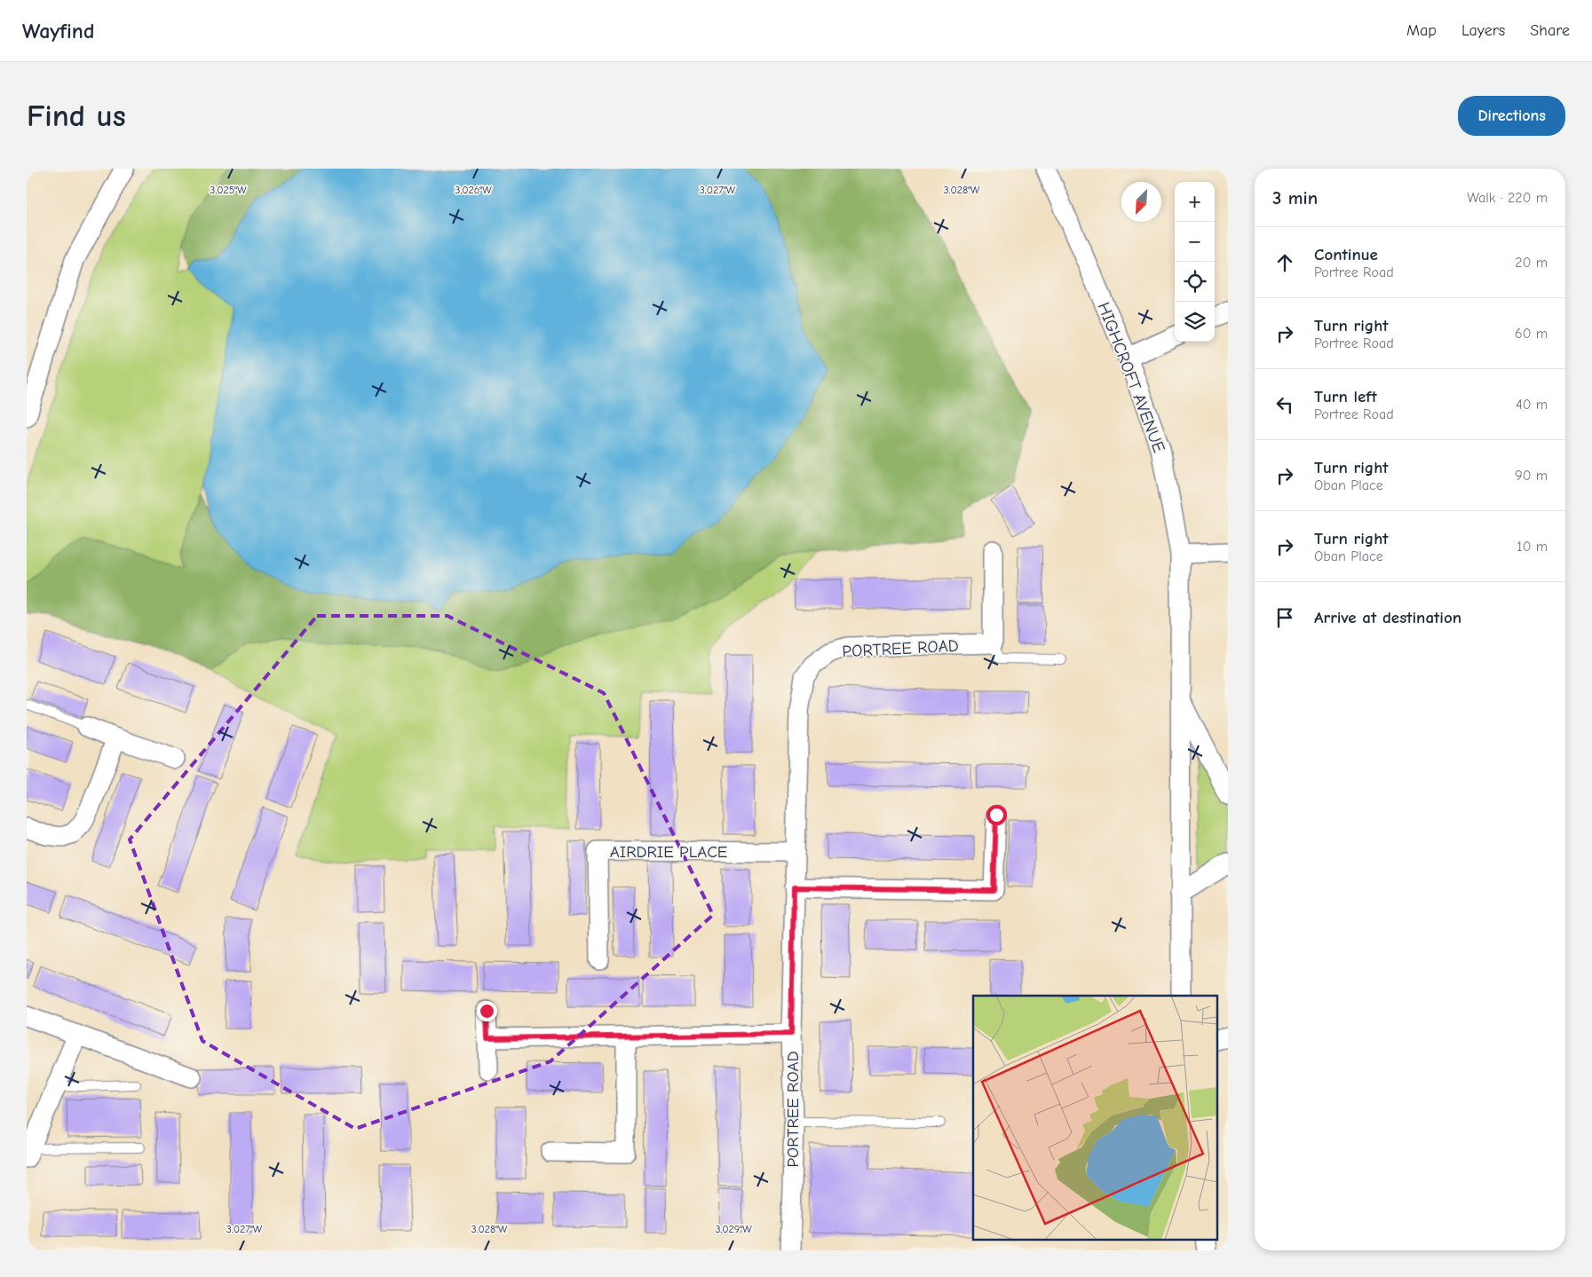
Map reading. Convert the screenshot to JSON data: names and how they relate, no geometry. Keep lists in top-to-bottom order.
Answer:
{
  "streets": {
    "street": ["HIGHCROFT AVENUE", "PORTREE ROAD", "AIRDRIE PLACE"]
  },
  "crossings": [
    ["PORTREE ROAD", "AIRDRIE PLACE"]
  ],
  "north": "bottom left",
  "page": {
    "header": "Wayfind",
    "nav": ["Map", "Layers", "Share"],
    "buttons": "Directions",
    "title": "Find us",
    "heading": ["3 min", "Walk · 220 m"],
    "map_buttons": ["+", "−"],
    "list": [
      ["Continue", "Portree Road", "20 m"],
      ["Turn right", "Portree Road", "60 m"],
      ["Turn left", "Portree Road", "40 m"],
      ["Turn right", "Oban Place", "90 m"],
      ["Turn right", "Oban Place", "10 m"],
      "Arrive at destination"
    ]
  },
  "coordinates": [
    "3.025°W",
    "3.026°W",
    "3.027°W",
    "3.028°W",
    "3.029°W"
  ]
}
